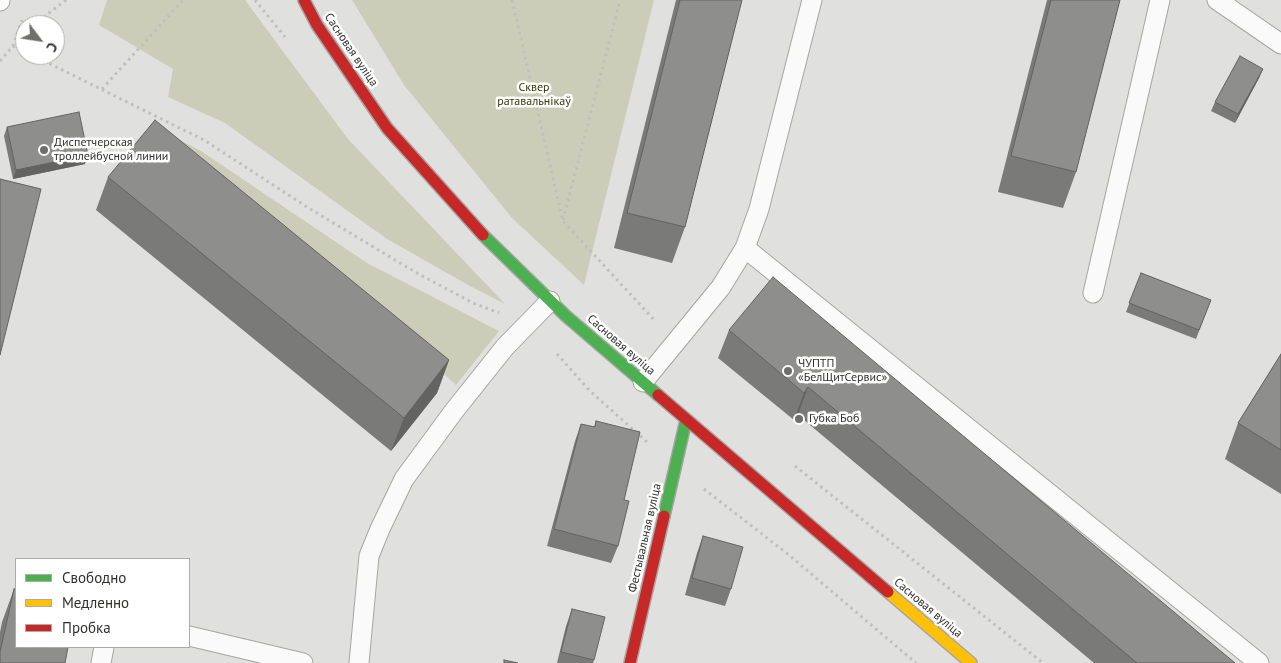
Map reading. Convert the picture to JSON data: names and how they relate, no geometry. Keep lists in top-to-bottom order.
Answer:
{
  "streets": {
    "main road": ["Сасновая вуліца", "Фестывальная вуліца"]
  },
  "crossings": [
    ["Сасновая вуліца", "Фестывальная вуліца"]
  ],
  "parks": ["Сквер ратавальнікаў"],
  "places": ["Диспетчерская троллейбусной линии", "ЧУПТП «БелЩитСервис»", "Губка Боб"],
  "legend": ["Свободно", "Медленно", "Пробка"],
  "north": "bottom right"
}
